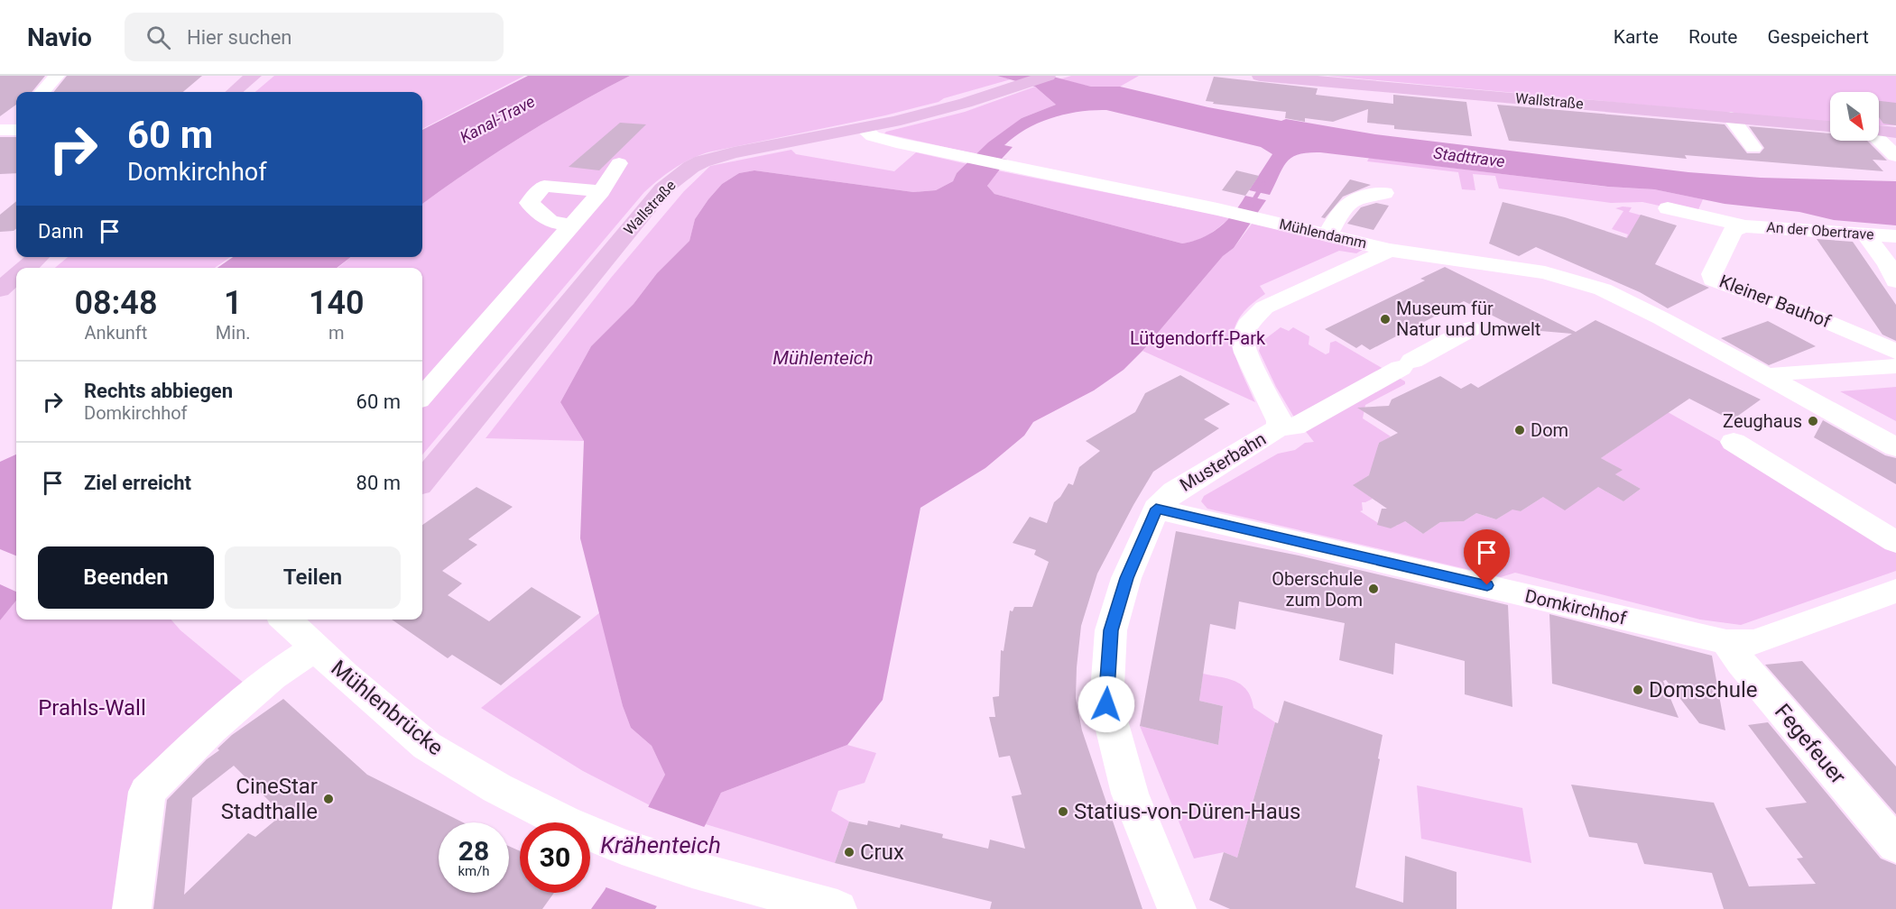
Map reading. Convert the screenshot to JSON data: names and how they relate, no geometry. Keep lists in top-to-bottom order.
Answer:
{
  "streets": {
    "main road": ["Wallstraße"],
    "street": [
      "An der Obertrave",
      "Mühlendamm",
      "Kleiner Bauhof",
      "Musterbahn",
      "Domkirchhof",
      "Mühlenbrücke",
      "Fegefeuer"
    ]
  },
  "crossings": [
    ["Wallstraße", "Mühlendamm"],
    ["An der Obertrave", "Kleiner Bauhof"],
    ["Mühlendamm", "Musterbahn"],
    ["Musterbahn", "Domkirchhof"],
    ["Domkirchhof", "Fegefeuer"]
  ],
  "water": [
    "Kanal-Trave",
    "Stadttrave",
    "Mühlenteich",
    "Krähenteich"
  ],
  "parks": ["Lütgendorff-Park", "Prahls-Wall"],
  "places": [
    "Museum für Natur und Umwelt",
    "Zeughaus",
    "Dom",
    "Oberschule zum Dom",
    "Domschule",
    "CineStar Stadthalle",
    "Statius-von-Düren-Haus",
    "Crux"
  ],
  "north": "bottom right",
  "page": {
    "header": "Navio",
    "search": "Hier suchen",
    "nav": ["Karte", "Route", "Gespeichert"],
    "turn": ["60 m", "Domkirchhof"],
    "then": "Dann",
    "eta": [
      "08:48",
      "Ankunft",
      "1",
      "Min.",
      "140",
      "m"
    ],
    "list": [
      {
        "name": "Rechts abbiegen",
        "note": "Domkirchhof",
        "value": "60 m"
      },
      {
        "name": "Ziel erreicht",
        "value": "80 m"
      }
    ],
    "buttons": ["Beenden", "Teilen"],
    "speed": "28 km/h",
    "limit": "30"
  }
}
